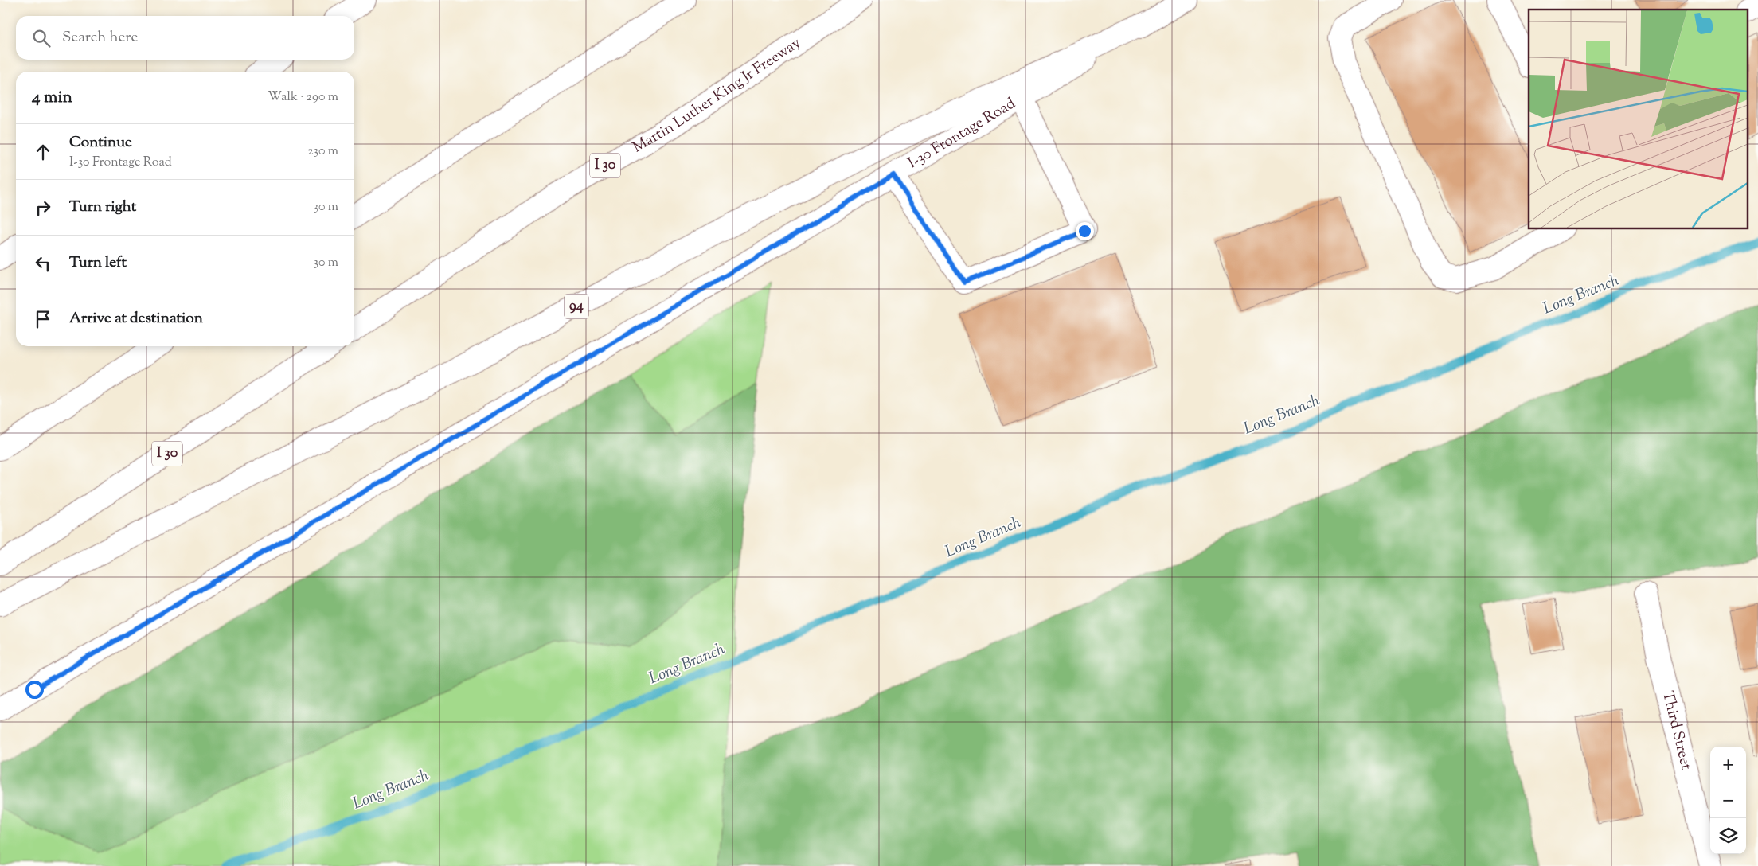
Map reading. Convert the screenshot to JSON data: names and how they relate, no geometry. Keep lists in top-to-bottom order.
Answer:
{
  "streets": {
    "main road": [
      "Martin Luther King Jr Freeway",
      "I-30 Frontage Road",
      "I 30",
      "94",
      "Third Street"
    ]
  },
  "crossings": [
    ["I-30 Frontage Road", "94"]
  ],
  "water": ["Long Branch"],
  "page": {
    "search": "Search here",
    "heading": ["4 min", "Walk · 290 m"],
    "list": [
      ["Continue", "I-30 Frontage Road", "230 m"],
      ["Turn right", "30 m"],
      ["Turn left", "30 m"],
      "Arrive at destination"
    ],
    "map_buttons": ["+", "−"]
  }
}
